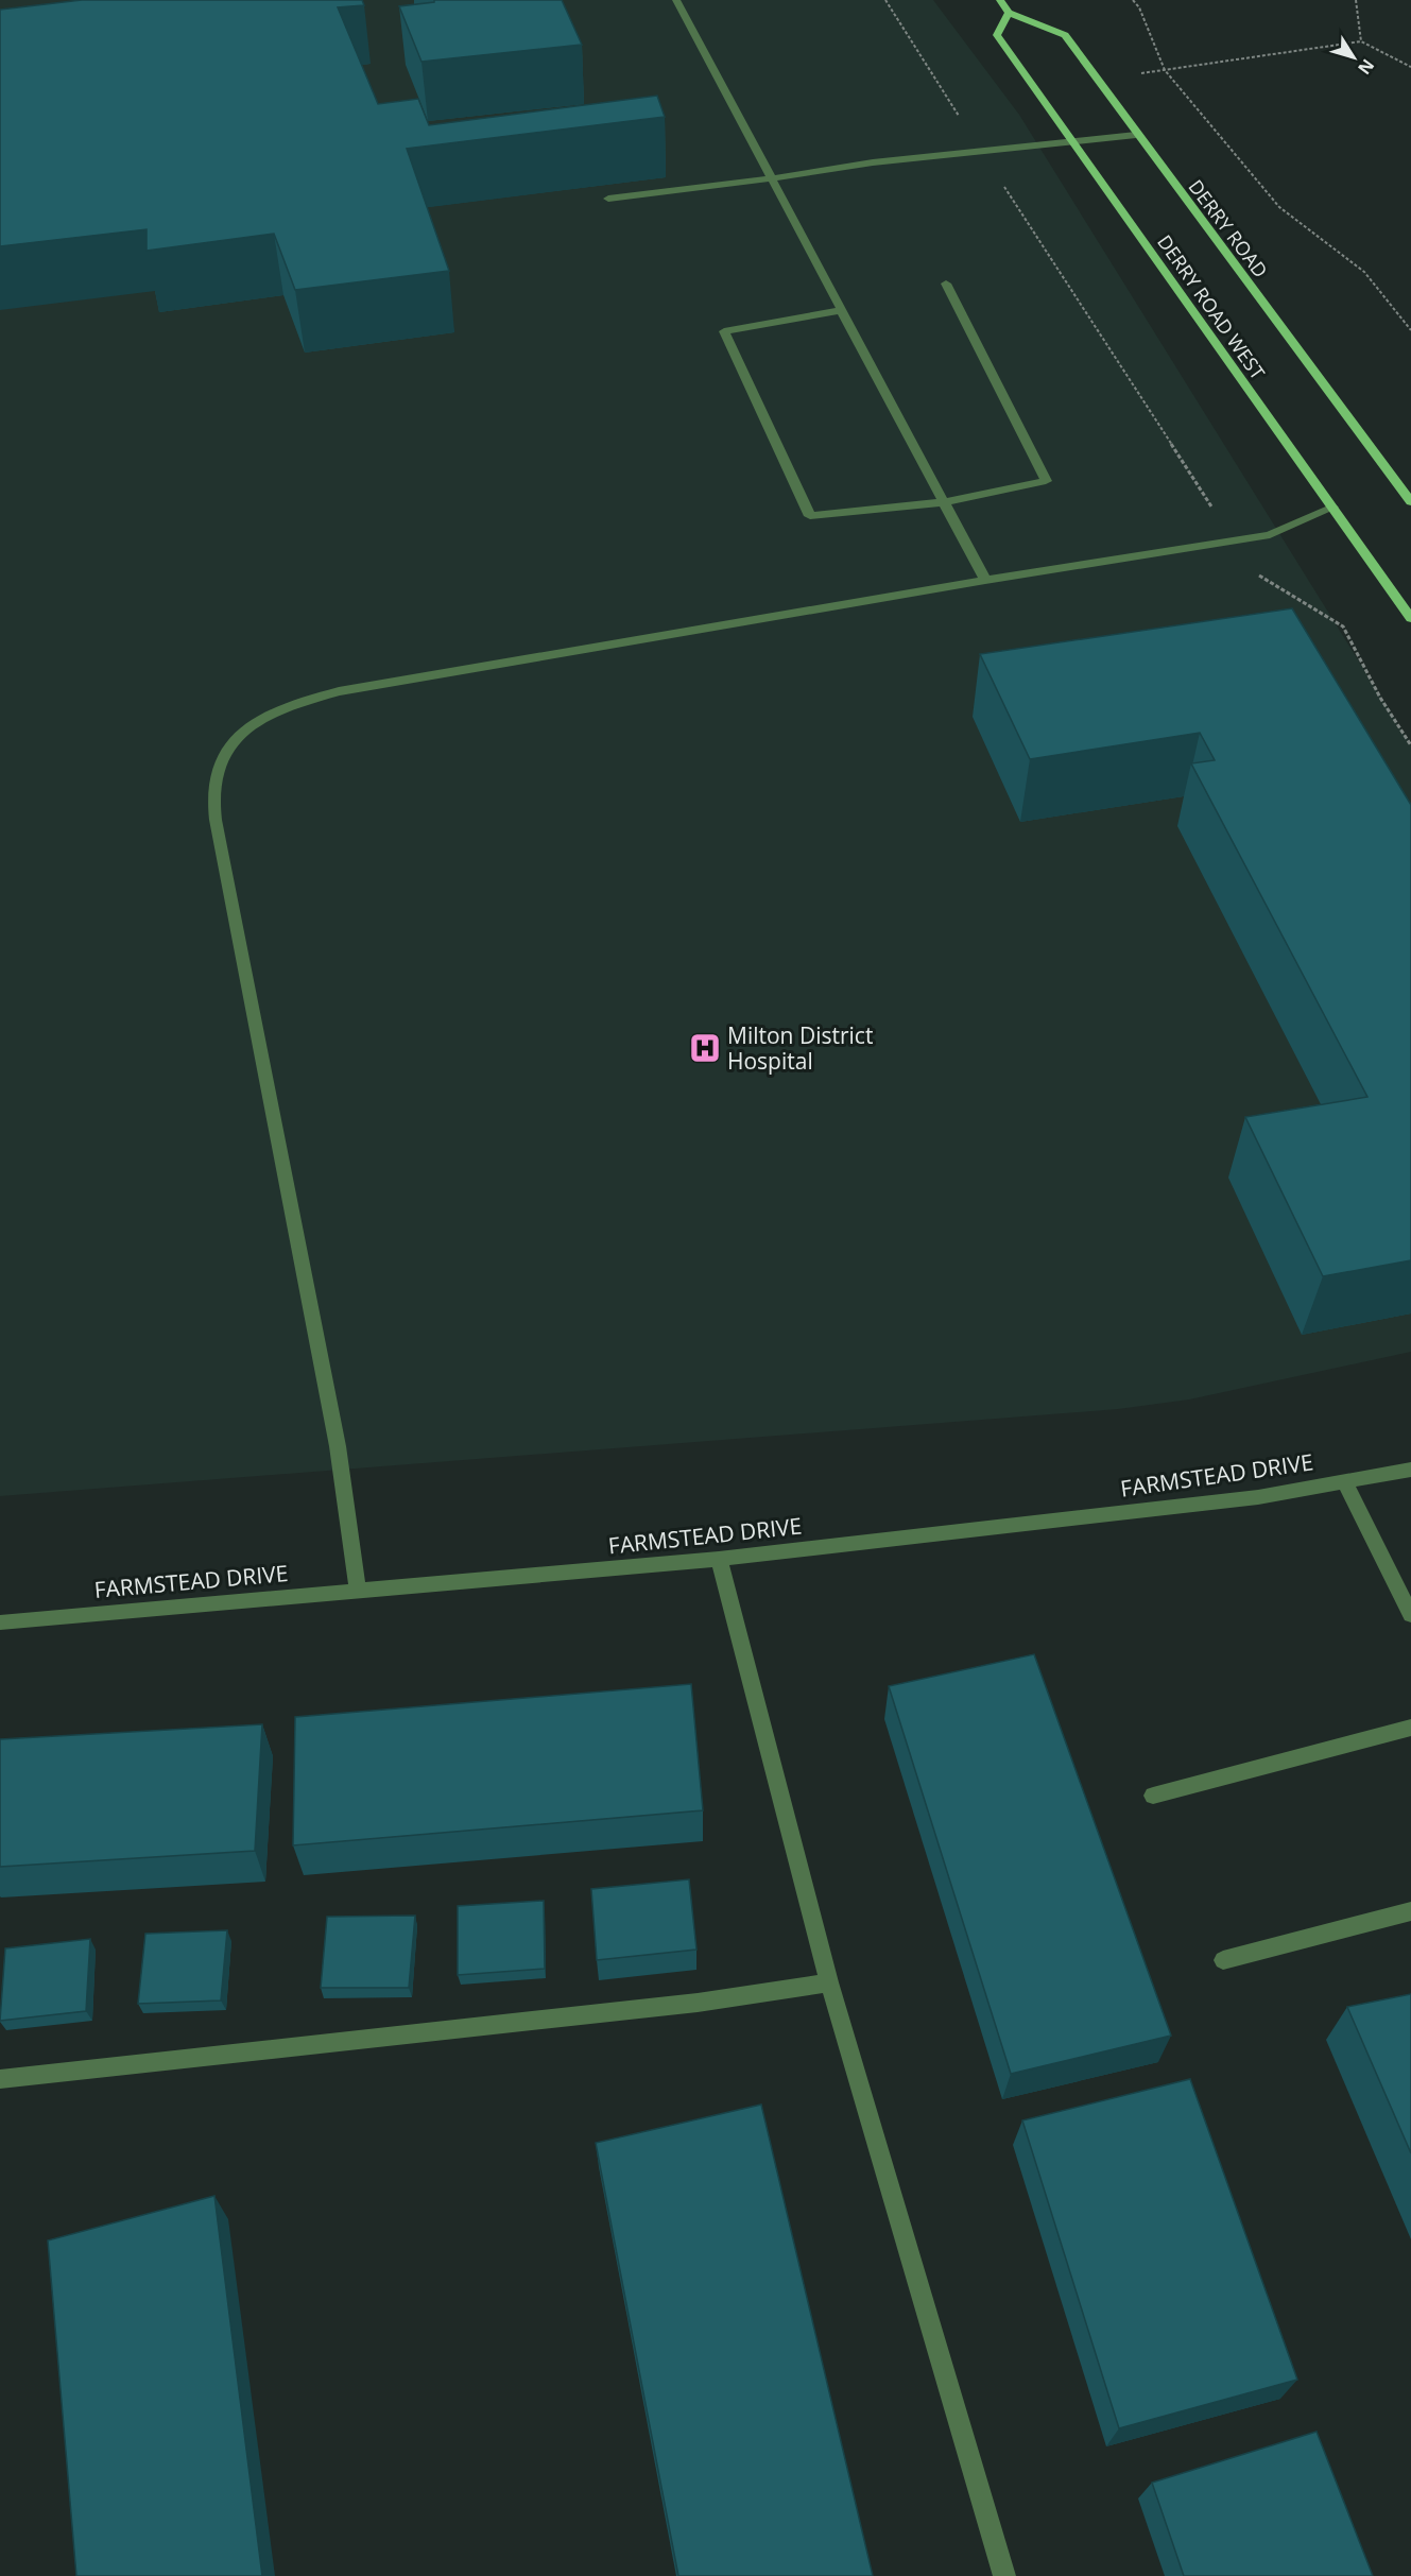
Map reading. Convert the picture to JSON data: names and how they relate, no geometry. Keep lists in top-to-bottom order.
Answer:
{
  "streets": {
    "main road": ["DERRY ROAD", "DERRY ROAD WEST"],
    "street": ["FARMSTEAD DRIVE"]
  },
  "crossings": [
    ["DERRY ROAD", "DERRY ROAD WEST"]
  ],
  "places": {
    "hospital": ["Milton District Hospital"]
  },
  "north": "bottom right"
}
